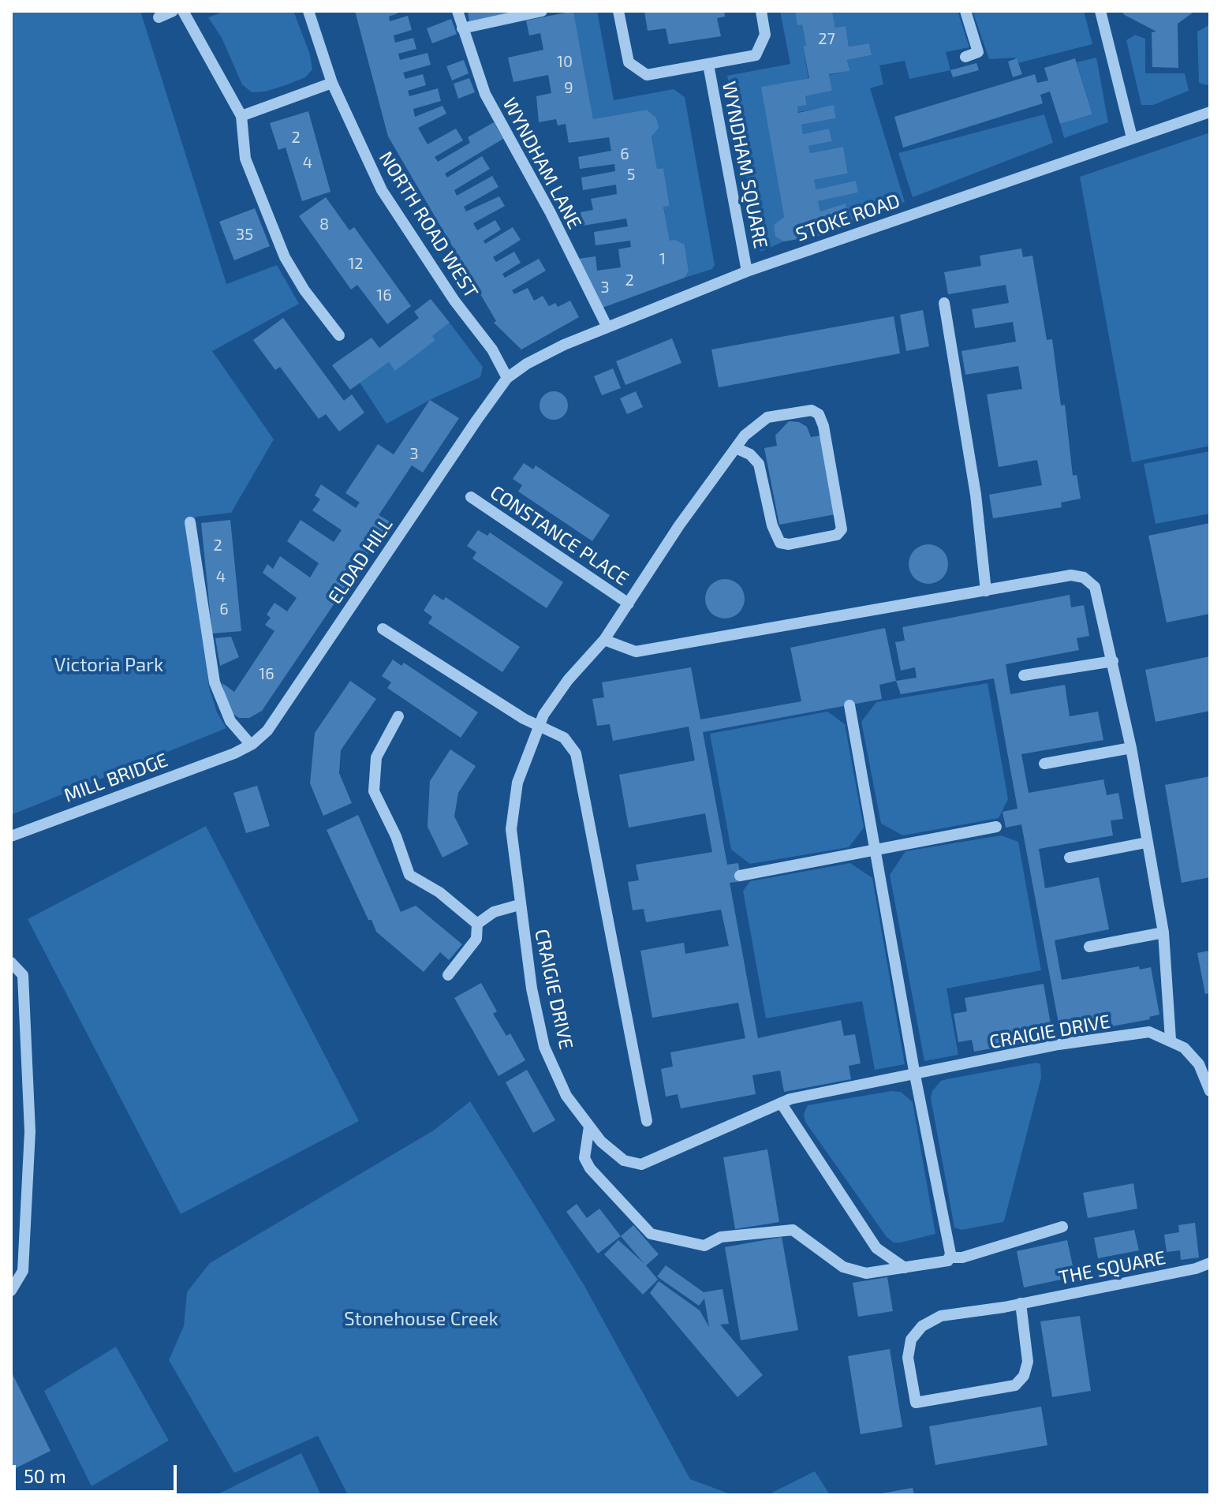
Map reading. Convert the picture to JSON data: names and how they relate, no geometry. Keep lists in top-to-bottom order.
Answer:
{
  "streets": {
    "street": [
      "WYNDHAM LANE",
      "WYNDHAM SQUARE",
      "STOKE ROAD",
      "NORTH ROAD WEST",
      "CONSTANCE PLACE",
      "ELDAD HILL",
      "MILL BRIDGE",
      "CRAIGIE DRIVE",
      "THE SQUARE"
    ]
  },
  "crossings": [
    ["WYNDHAM LANE", "STOKE ROAD"],
    ["WYNDHAM SQUARE", "STOKE ROAD"],
    ["STOKE ROAD", "NORTH ROAD WEST"],
    ["STOKE ROAD", "ELDAD HILL"],
    ["NORTH ROAD WEST", "ELDAD HILL"],
    ["CONSTANCE PLACE", "CRAIGIE DRIVE"],
    ["ELDAD HILL", "MILL BRIDGE"]
  ],
  "parks": ["Victoria Park", "Stonehouse Creek"],
  "house_numbers": [
    "27",
    "10",
    "9",
    "2",
    "6",
    "4",
    "5",
    "8",
    "35",
    "1",
    "12",
    "2",
    "3",
    "16",
    "3",
    "2",
    "4",
    "6",
    "16"
  ],
  "scale_bar": "50 m"
}
